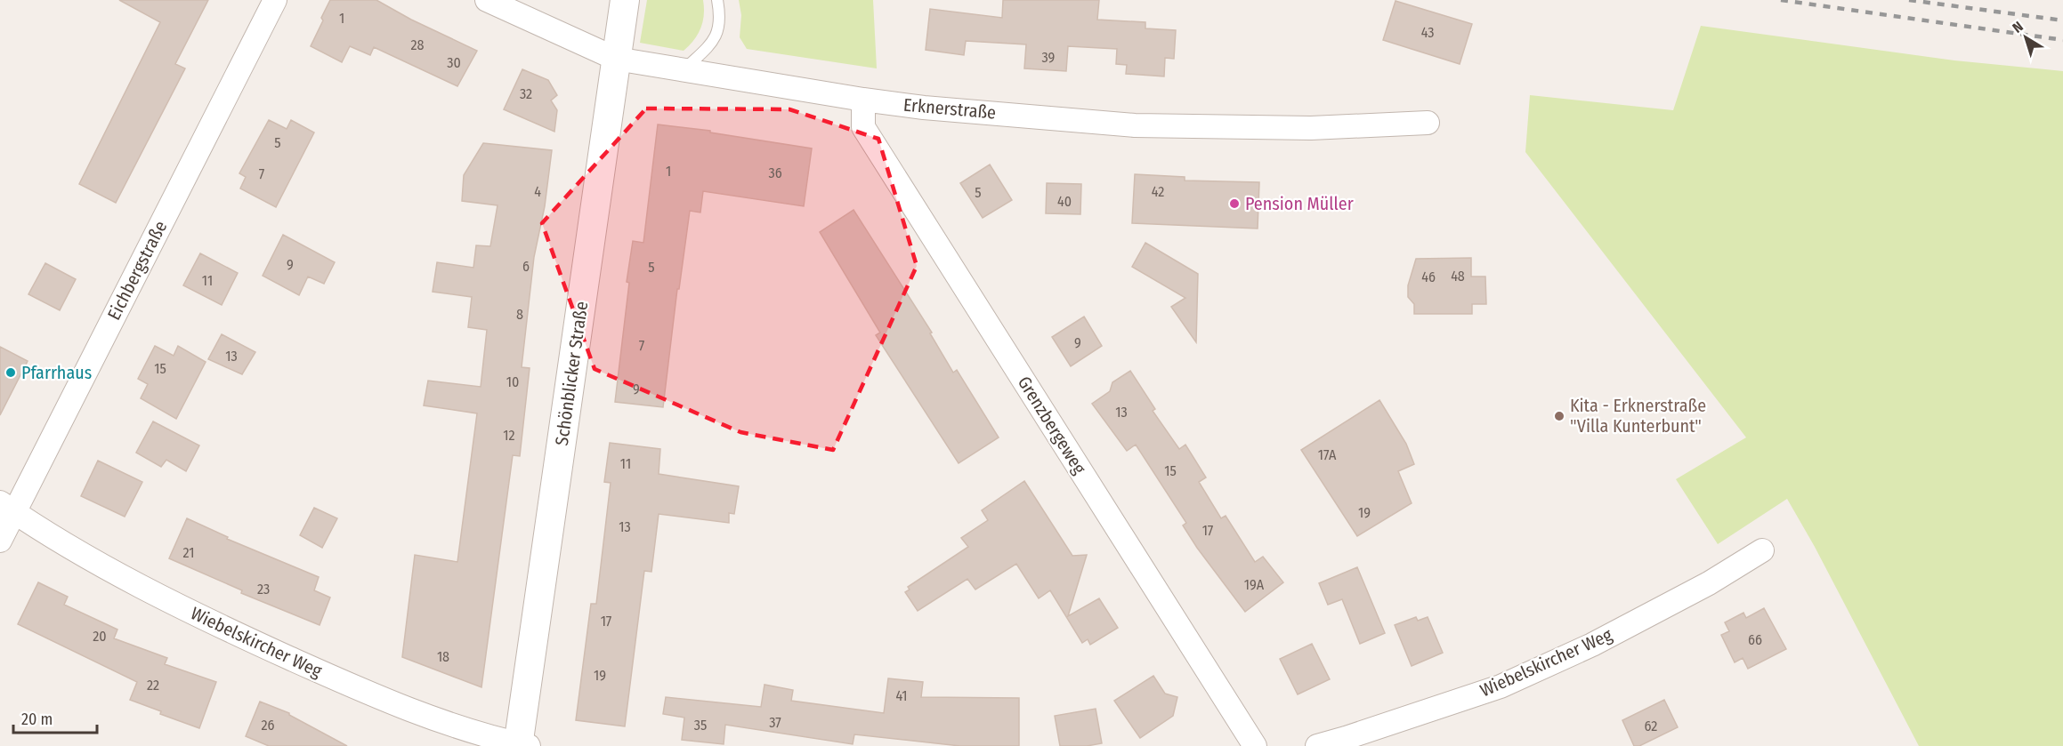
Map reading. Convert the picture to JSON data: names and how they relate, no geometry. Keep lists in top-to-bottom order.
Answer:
{
  "streets": {
    "street": [
      "Erknerstraße",
      "Eichbergstraße",
      "Schönblicker Straße",
      "Grenzbergeweg",
      "Wiebelskircher Weg"
    ]
  },
  "crossings": [
    ["Erknerstraße", "Schönblicker Straße"],
    ["Erknerstraße", "Grenzbergeweg"],
    ["Eichbergstraße", "Wiebelskircher Weg"],
    ["Schönblicker Straße", "Wiebelskircher Weg"]
  ],
  "places": ["Pension Müller", "Pfarrhaus", "Kita - Erknerstraße \"Villa Kunterbunt\""],
  "house_numbers": [
    "1",
    "43",
    "28",
    "39",
    "30",
    "32",
    "5",
    "1",
    "36",
    "7",
    "4",
    "42",
    "5",
    "40",
    "9",
    "6",
    "5",
    "48",
    "46",
    "11",
    "8",
    "9",
    "7",
    "13",
    "15",
    "10",
    "9",
    "13",
    "12",
    "17A",
    "11",
    "15",
    "19",
    "13",
    "17",
    "21",
    "19A",
    "23",
    "17",
    "20",
    "66",
    "18",
    "19",
    "22",
    "41",
    "37",
    "26",
    "35",
    "62"
  ],
  "scale_bar": "20 m",
  "north": "top left"
}
